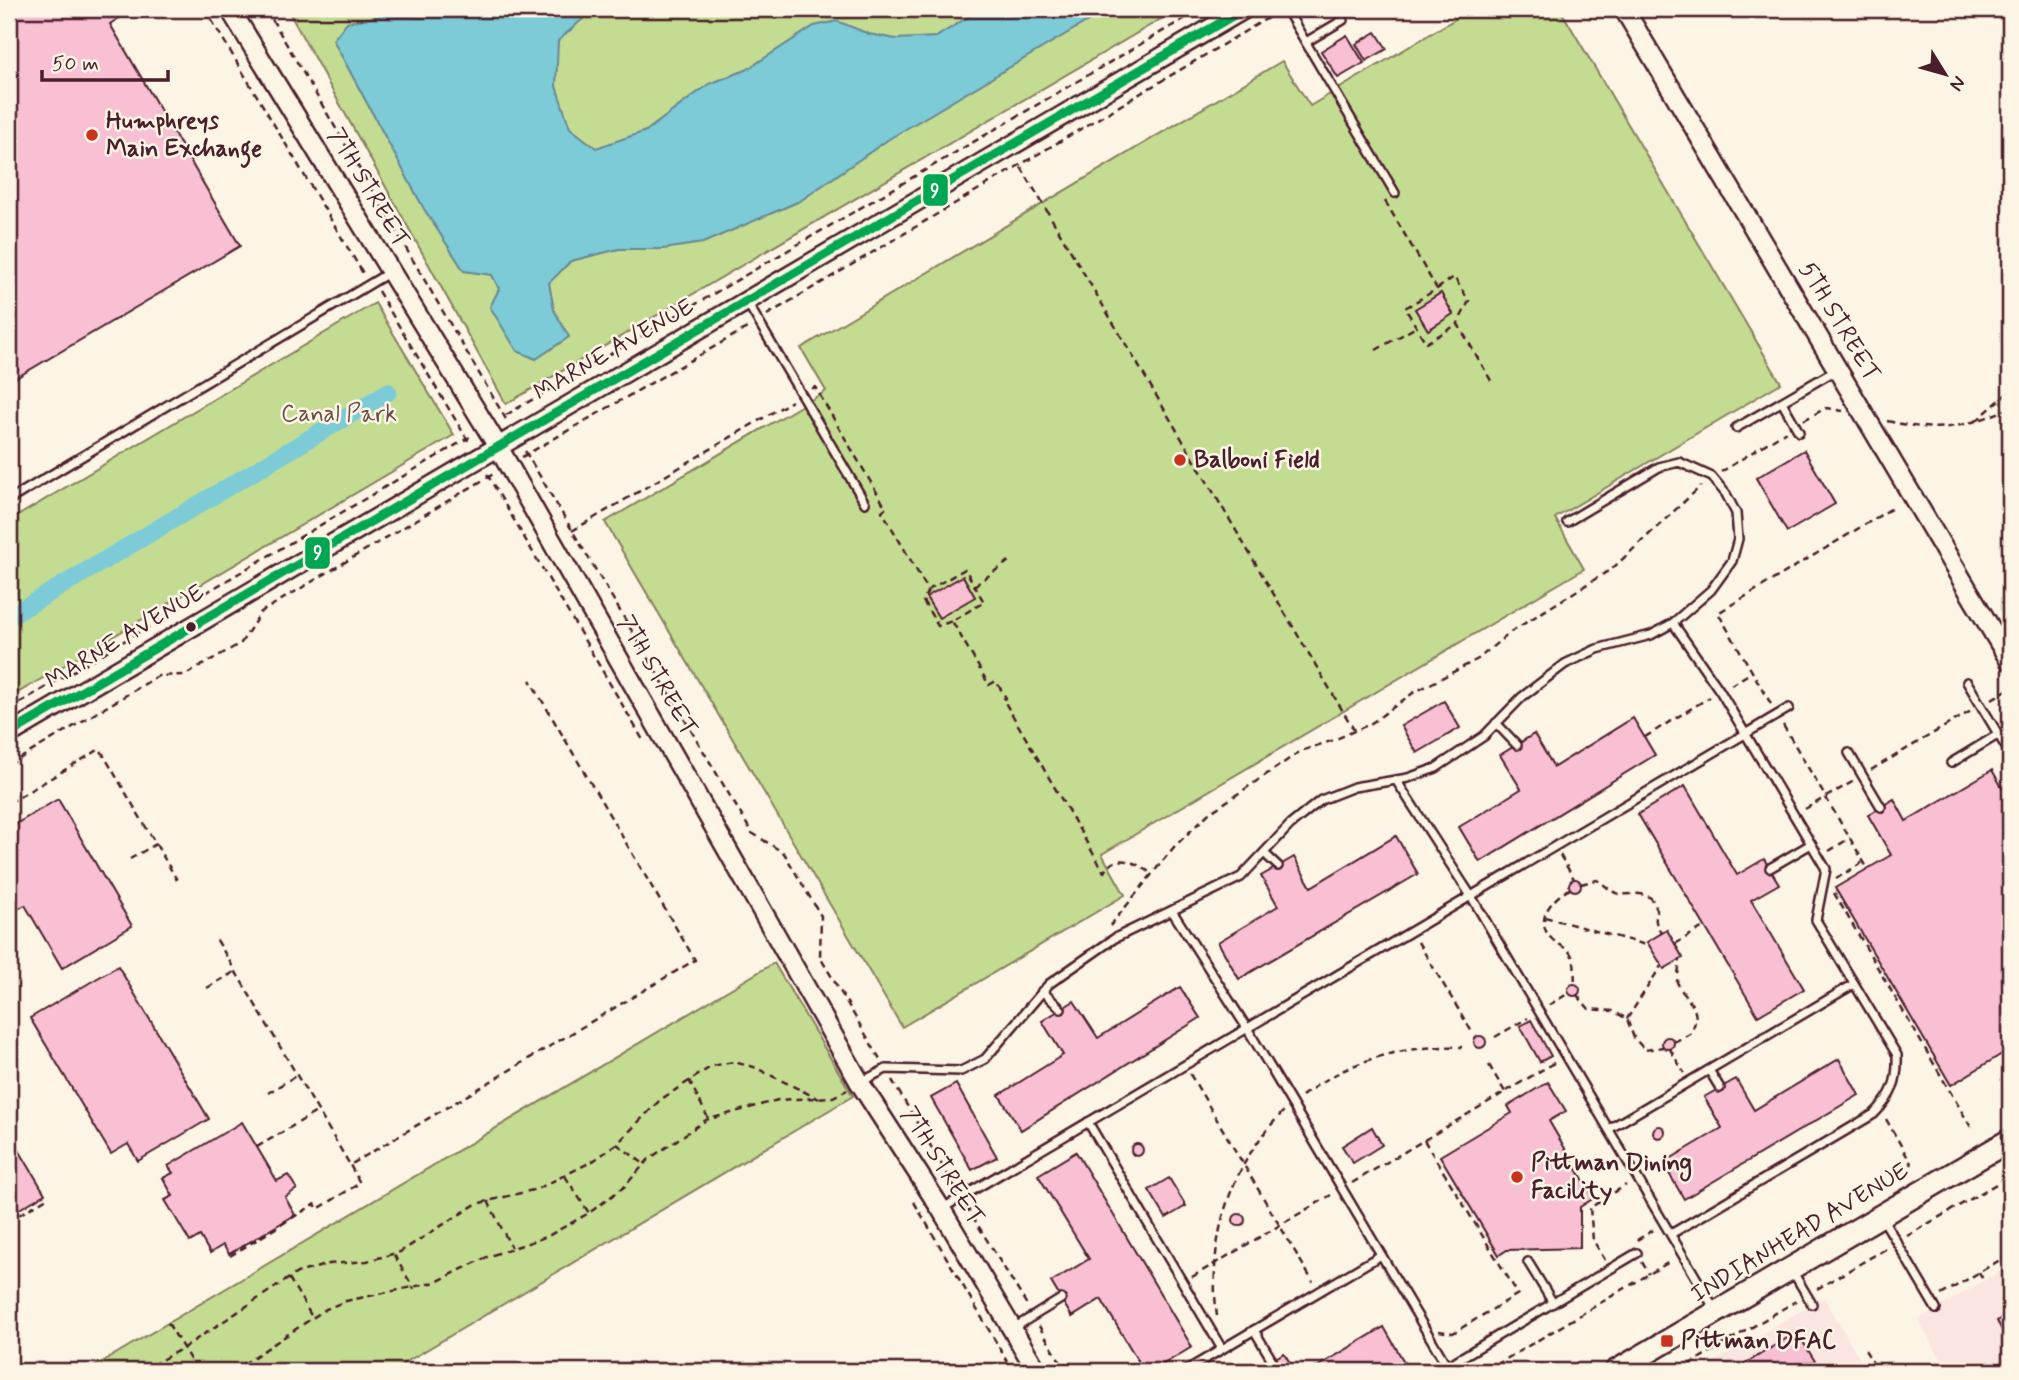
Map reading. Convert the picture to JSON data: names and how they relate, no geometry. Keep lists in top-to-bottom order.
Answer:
{
  "streets": {
    "main road": ["INDIANHEAD AVENUE"],
    "street": ["7TH STREET", "5TH STREET", "MARNE AVENUE"]
  },
  "crossings": [
    ["7TH STREET", "MARNE AVENUE"]
  ],
  "parks": ["Canal Park"],
  "places": {
    "other": ["Humphreys Main Exchange", "Balboni Field", "Pittman Dining Facility"],
    "transit": ["Pittman DFAC"]
  },
  "lines": ["transit line 9"],
  "scale_bar": "50 m",
  "north": "bottom right"
}
